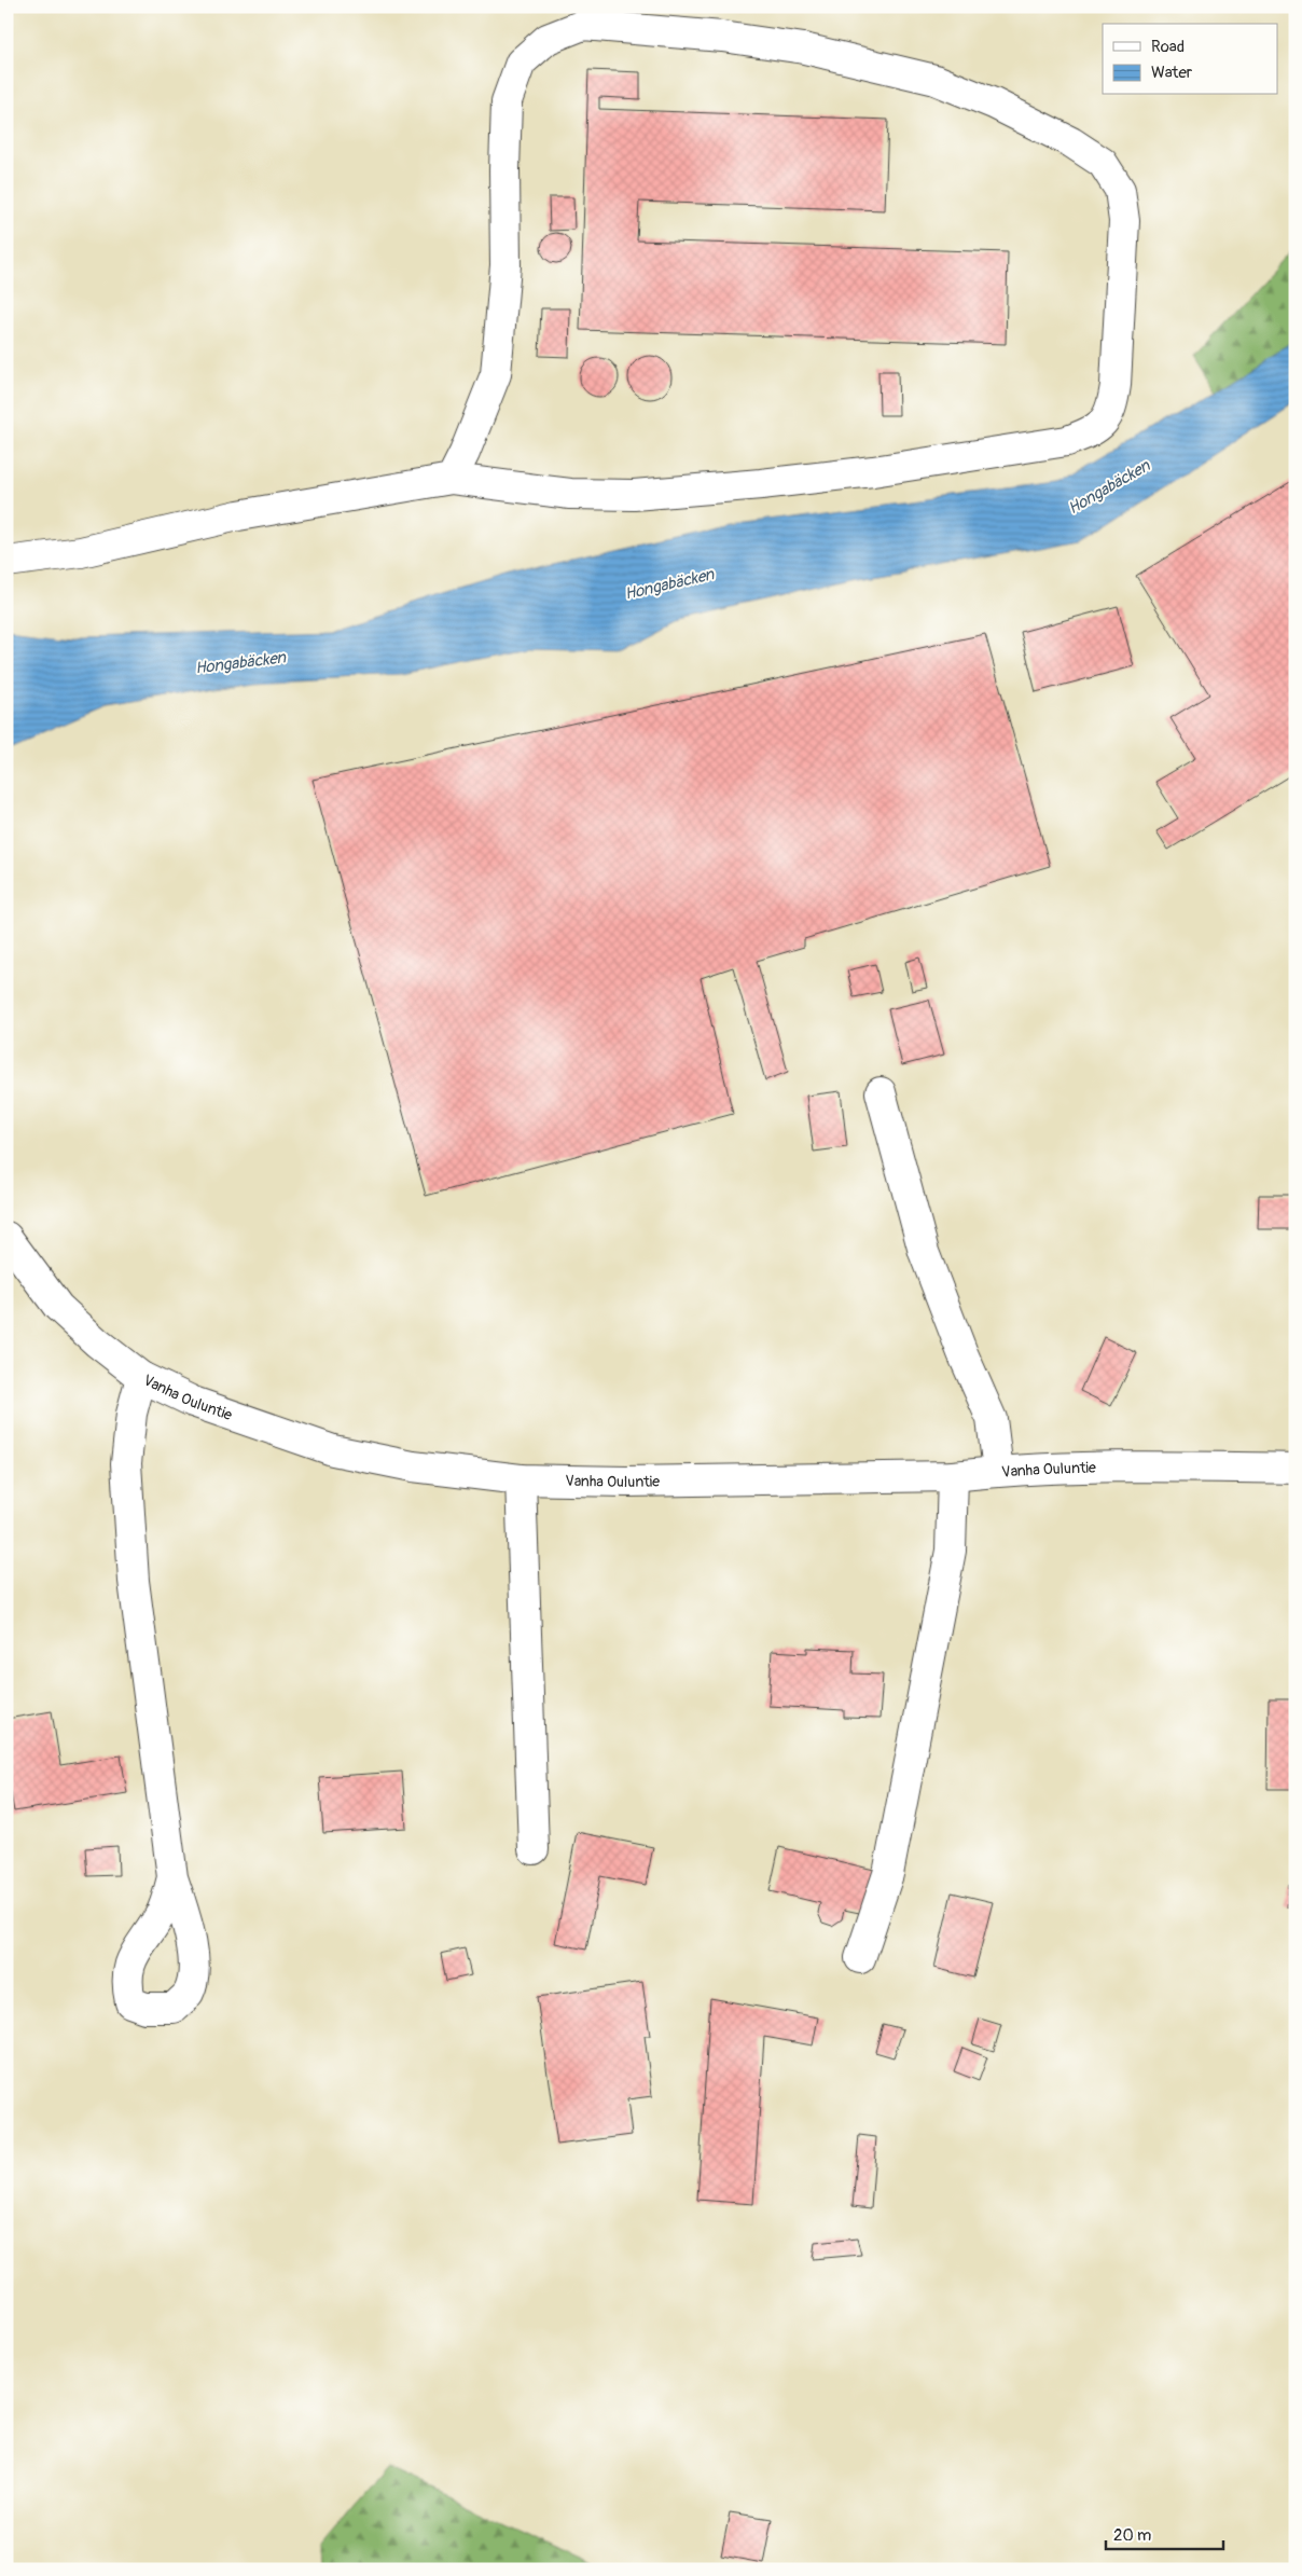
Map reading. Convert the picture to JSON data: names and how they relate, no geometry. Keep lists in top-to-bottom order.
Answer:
{
  "streets": {
    "street": ["Vanha Ouluntie"]
  },
  "water": ["Hongabäcken"],
  "legend": ["Road", "Water"],
  "scale_bar": "20 m"
}
